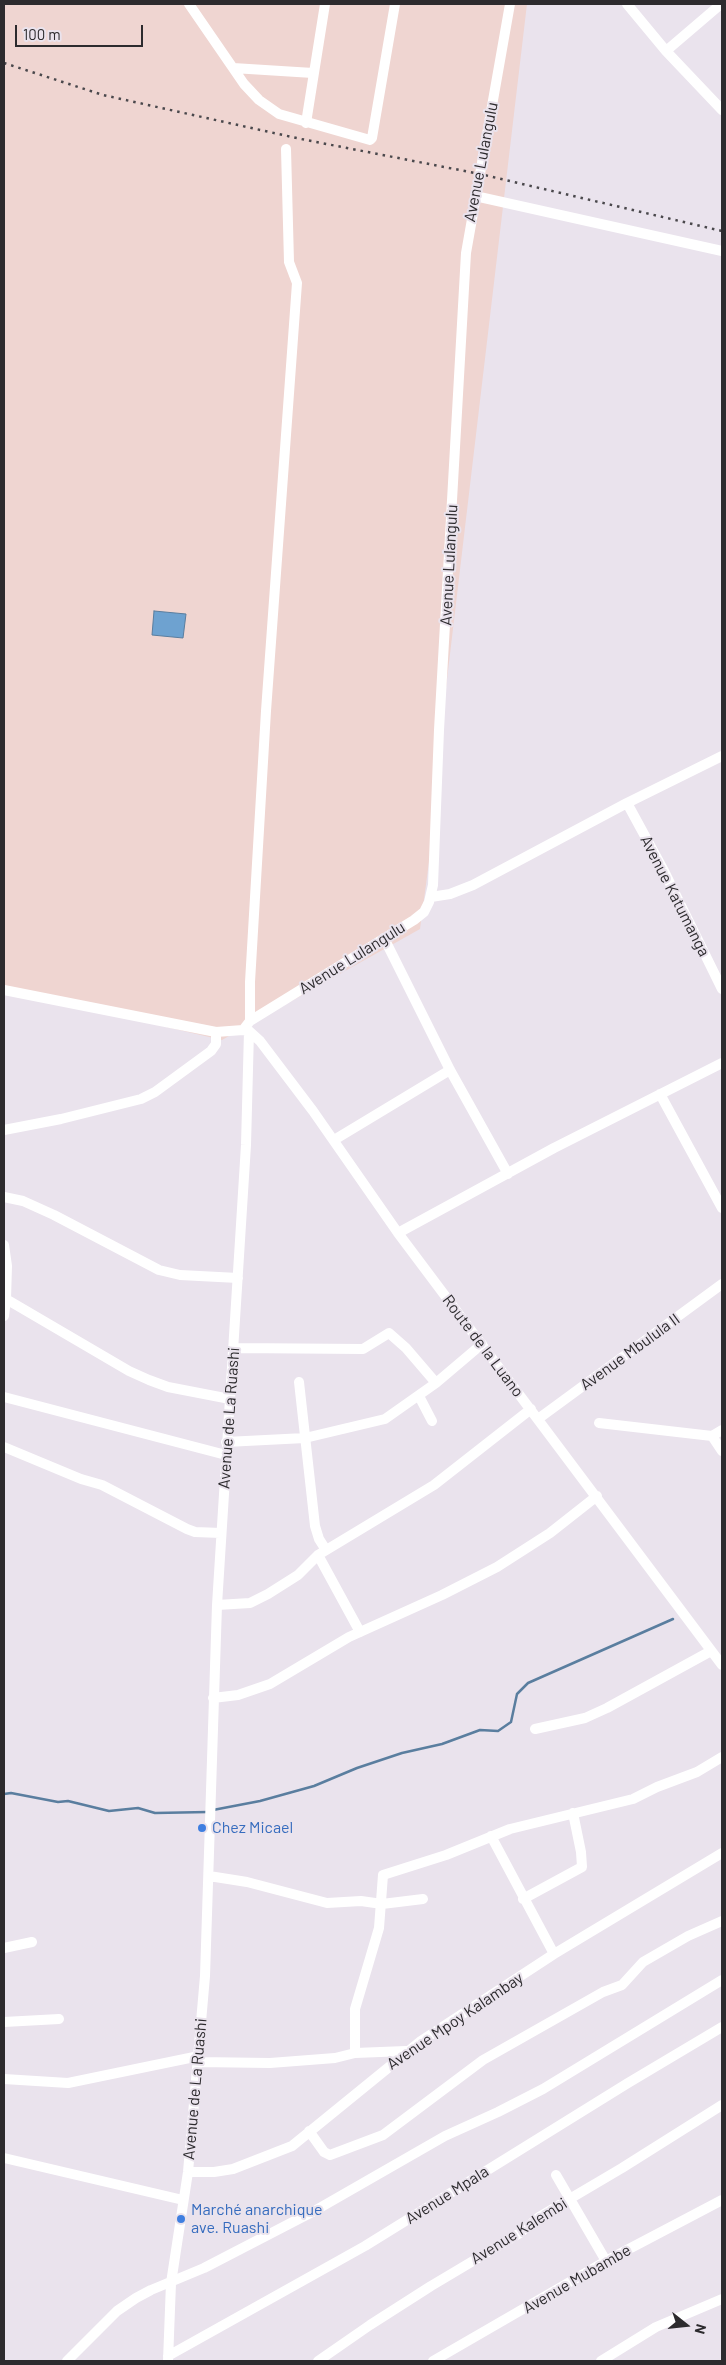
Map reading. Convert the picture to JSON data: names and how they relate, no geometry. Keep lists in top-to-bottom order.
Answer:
{
  "streets": {
    "street": [
      "Avenue Lulangulu",
      "Avenue Katumanga",
      "Route de la Luano",
      "Avenue Mbulula II",
      "Avenue de La Ruashi",
      "Avenue Mpoy Kalambay",
      "Avenue Mpala",
      "Avenue Kalembi",
      "Avenue Mubambe"
    ]
  },
  "crossings": [
    ["Avenue Lulangulu", "Route de la Luano"],
    ["Avenue Lulangulu", "Avenue de La Ruashi"],
    ["Route de la Luano", "Avenue Mbulula II"],
    ["Route de la Luano", "Avenue de La Ruashi"],
    ["Avenue de La Ruashi", "Avenue Mpoy Kalambay"],
    ["Avenue de La Ruashi", "Avenue Mpala"]
  ],
  "places": ["Chez Micael", "Marché anarchique ave. Ruashi"],
  "scale_bar": "100 m",
  "north": "right"
}
